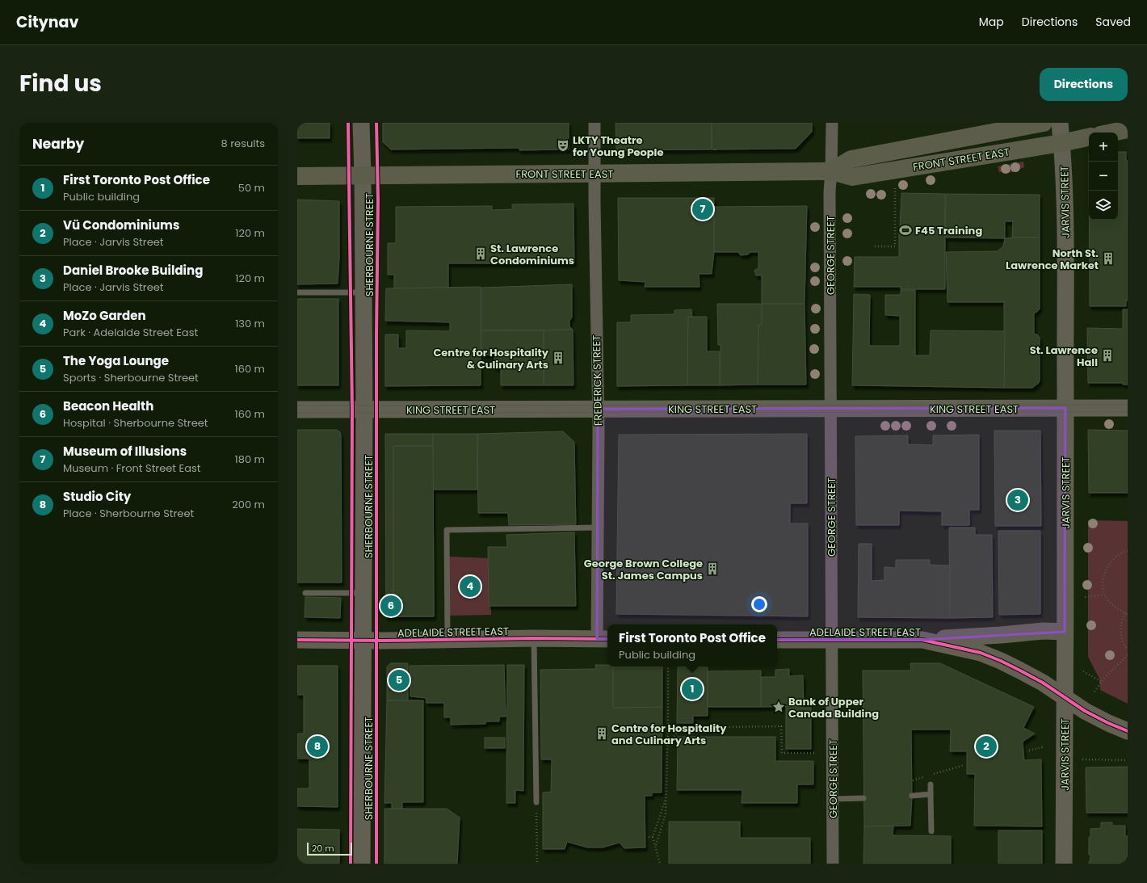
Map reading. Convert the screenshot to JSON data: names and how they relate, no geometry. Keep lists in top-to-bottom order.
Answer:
{
  "streets": {
    "main road": [
      "FRONT STREET EAST",
      "JARVIS STREET",
      "SHERBOURNE STREET",
      "KING STREET EAST",
      "ADELAIDE STREET EAST"
    ],
    "street": ["GEORGE STREET", "FREDERICK STREET"]
  },
  "crossings": [
    ["FRONT STREET EAST", "JARVIS STREET"],
    ["FRONT STREET EAST", "SHERBOURNE STREET"],
    ["FRONT STREET EAST", "GEORGE STREET"],
    ["FRONT STREET EAST", "FREDERICK STREET"],
    ["JARVIS STREET", "KING STREET EAST"],
    ["JARVIS STREET", "ADELAIDE STREET EAST"],
    ["SHERBOURNE STREET", "KING STREET EAST"],
    ["SHERBOURNE STREET", "ADELAIDE STREET EAST"],
    ["GEORGE STREET", "KING STREET EAST"],
    ["GEORGE STREET", "ADELAIDE STREET EAST"],
    ["FREDERICK STREET", "KING STREET EAST"],
    ["FREDERICK STREET", "ADELAIDE STREET EAST"]
  ],
  "places": {
    "theatre": ["LKTY Theatre for Young People"],
    "sports": ["F45 Training"],
    "building": [
      "St. Lawrence Condominiums",
      "North St. Lawrence Market",
      "St. Lawrence Hall",
      "Centre for Hospitality & Culinary Arts",
      "George Brown College St. James Campus",
      "Centre for Hospitality and Culinary Arts"
    ],
    "place": ["Bank of Upper Canada Building"]
  },
  "scale_bar": "20 m",
  "page": {
    "header": "Citynav",
    "nav": ["Map", "Directions", "Saved"],
    "title": "Find us",
    "buttons": "Directions",
    "heading": ["Nearby", "8 results"],
    "map_buttons": ["+", "−"],
    "list": [
      {
        "mark": "1",
        "name": "First Toronto Post Office",
        "note": "Public building",
        "value": "50 m"
      },
      {
        "mark": "2",
        "name": "Vü Condominiums",
        "note": "Place · Jarvis Street",
        "value": "120 m"
      },
      {
        "mark": "3",
        "name": "Daniel Brooke Building",
        "note": "Place · Jarvis Street",
        "value": "120 m"
      },
      {
        "mark": "4",
        "name": "MoZo Garden",
        "note": "Park · Adelaide Street East",
        "value": "130 m"
      },
      {
        "mark": "5",
        "name": "The Yoga Lounge",
        "note": "Sports · Sherbourne Street",
        "value": "160 m"
      },
      {
        "mark": "6",
        "name": "Beacon Health",
        "note": "Hospital · Sherbourne Street",
        "value": "160 m"
      },
      {
        "mark": "7",
        "name": "Museum of Illusions",
        "note": "Museum · Front Street East",
        "value": "180 m"
      },
      {
        "mark": "8",
        "name": "Studio City",
        "note": "Place · Sherbourne Street",
        "value": "200 m"
      }
    ],
    "pins": [
      "7",
      "3",
      "4",
      "6",
      "5",
      "1",
      "2",
      "8"
    ],
    "popup": ["First Toronto Post Office", "Public building"],
    "scale": "20 m"
  }
}
